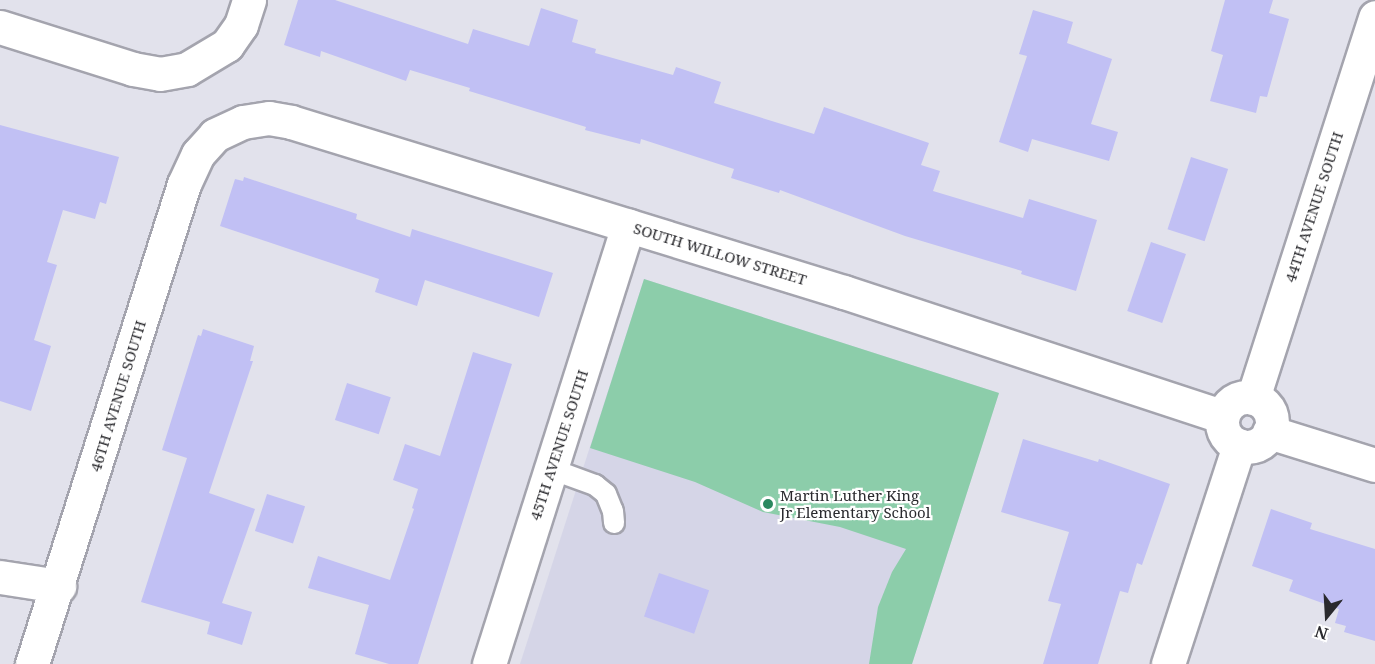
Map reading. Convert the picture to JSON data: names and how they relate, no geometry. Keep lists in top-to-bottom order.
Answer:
{
  "streets": {
    "street": [
      "44TH AVENUE SOUTH",
      "SOUTH WILLOW STREET",
      "46TH AVENUE SOUTH",
      "45TH AVENUE SOUTH"
    ]
  },
  "crossings": [
    ["44TH AVENUE SOUTH", "SOUTH WILLOW STREET"],
    ["SOUTH WILLOW STREET", "46TH AVENUE SOUTH"],
    ["SOUTH WILLOW STREET", "45TH AVENUE SOUTH"]
  ],
  "places": ["Martin Luther King Jr Elementary School"],
  "north": "bottom"
}
